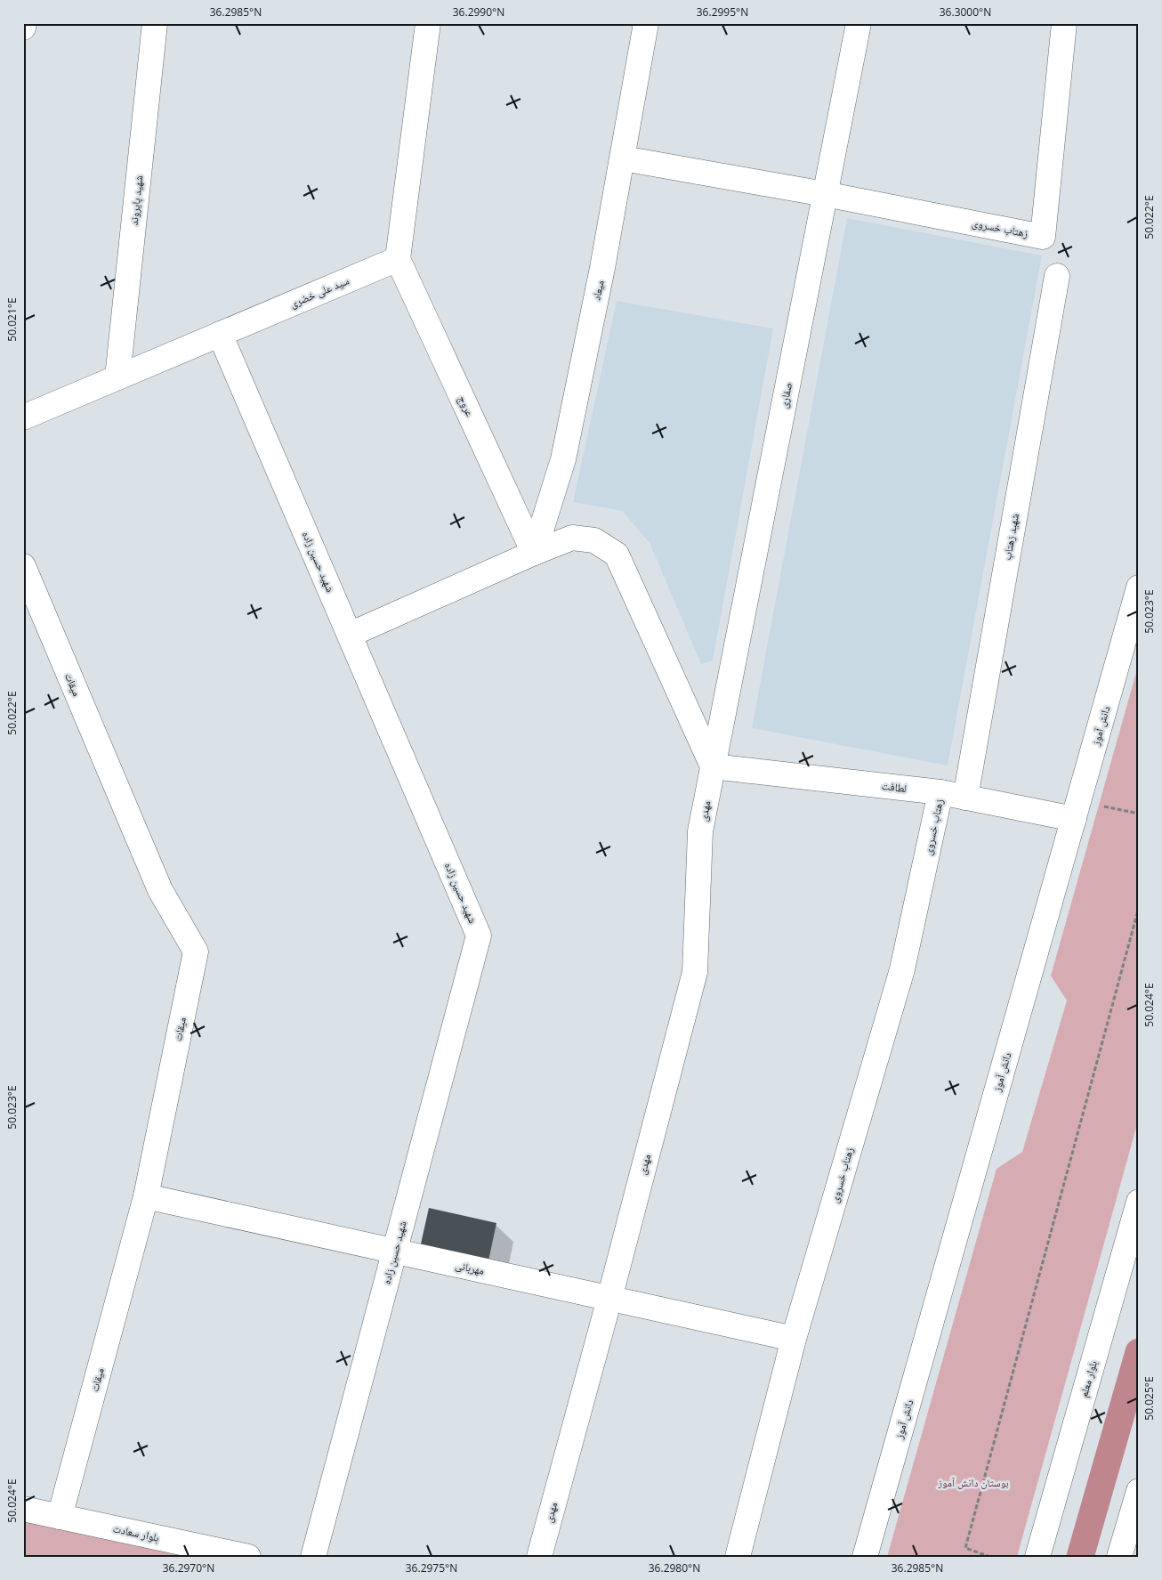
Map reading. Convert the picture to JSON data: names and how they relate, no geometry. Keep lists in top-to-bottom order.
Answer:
{
  "streets": {
    "street": [
      "شهید پایروند",
      "زهتاب خسروی",
      "میعاد",
      "سید علی خضری",
      "صفاری",
      "عروج",
      "شهید زهتاب",
      "شهید حسین زاده",
      "میقات",
      "دانش آموز",
      "لطافت",
      "مهدی",
      "مهربانی",
      "بلوار معلم",
      "بلوار سعادت"
    ]
  },
  "crossings": [
    ["شهید پایروند", "سید علی خضری"],
    ["زهتاب خسروی", "صفاری"],
    ["زهتاب خسروی", "لطافت"],
    ["زهتاب خسروی", "مهربانی"],
    ["میعاد", "عروج"],
    ["سید علی خضری", "عروج"],
    ["سید علی خضری", "شهید حسین زاده"],
    ["صفاری", "لطافت"],
    ["صفاری", "مهدی"],
    ["شهید زهتاب", "لطافت"],
    ["شهید حسین زاده", "مهربانی"],
    ["میقات", "مهربانی"],
    ["میقات", "بلوار سعادت"],
    ["دانش آموز", "لطافت"],
    ["لطافت", "مهدی"],
    ["مهدی", "مهربانی"]
  ],
  "parks": ["بوستان دانش آموز"],
  "coordinates": [
    "36.2985°N",
    "36.2990°N",
    "36.2995°N",
    "36.3000°N",
    "50.022°E",
    "50.021°E",
    "50.023°E",
    "50.024°E",
    "50.025°E",
    "36.2970°N",
    "36.2975°N",
    "36.2980°N"
  ]
}
